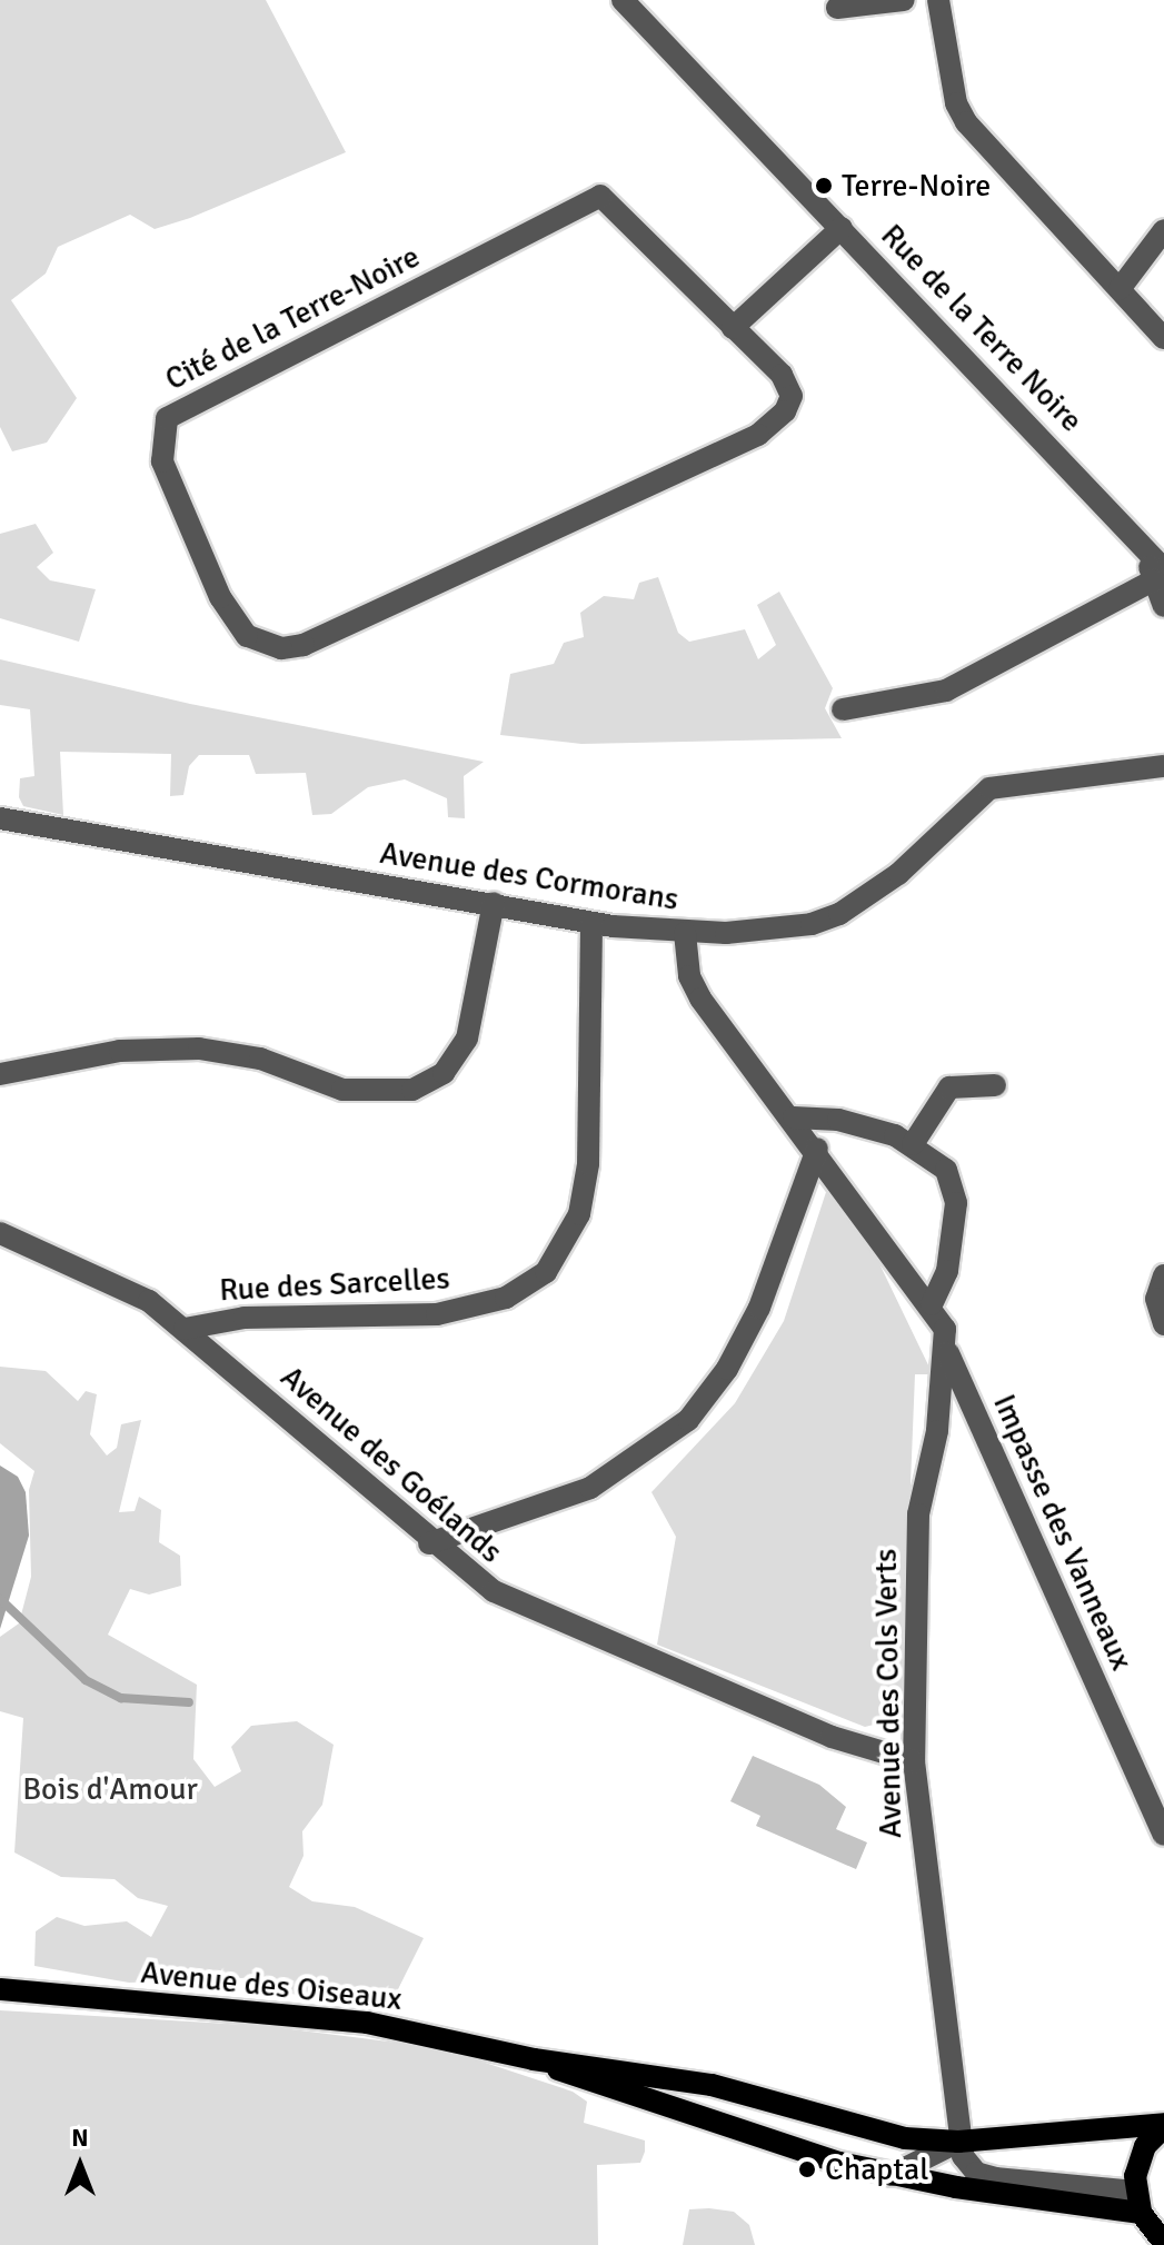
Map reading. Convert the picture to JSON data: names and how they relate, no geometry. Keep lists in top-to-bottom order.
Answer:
{
  "streets": {
    "main road": ["Avenue des Oiseaux"],
    "street": [
      "Cité de la Terre-Noire",
      "Rue de la Terre Noire",
      "Avenue des Cormorans",
      "Rue des Sarcelles",
      "Avenue des Goélands",
      "Impasse des Vanneaux",
      "Avenue des Cols Verts"
    ]
  },
  "crossings": [
    ["Avenue des Cormorans", "Rue des Sarcelles"],
    ["Avenue des Cormorans", "Avenue des Cols Verts"],
    ["Rue des Sarcelles", "Avenue des Goélands"],
    ["Avenue des Goélands", "Avenue des Cols Verts"],
    ["Impasse des Vanneaux", "Avenue des Cols Verts"],
    ["Avenue des Cols Verts", "Avenue des Oiseaux"]
  ],
  "parks": ["Bois d'Amour"],
  "places": ["Terre-Noire", "Chaptal"],
  "north": "top"
}
